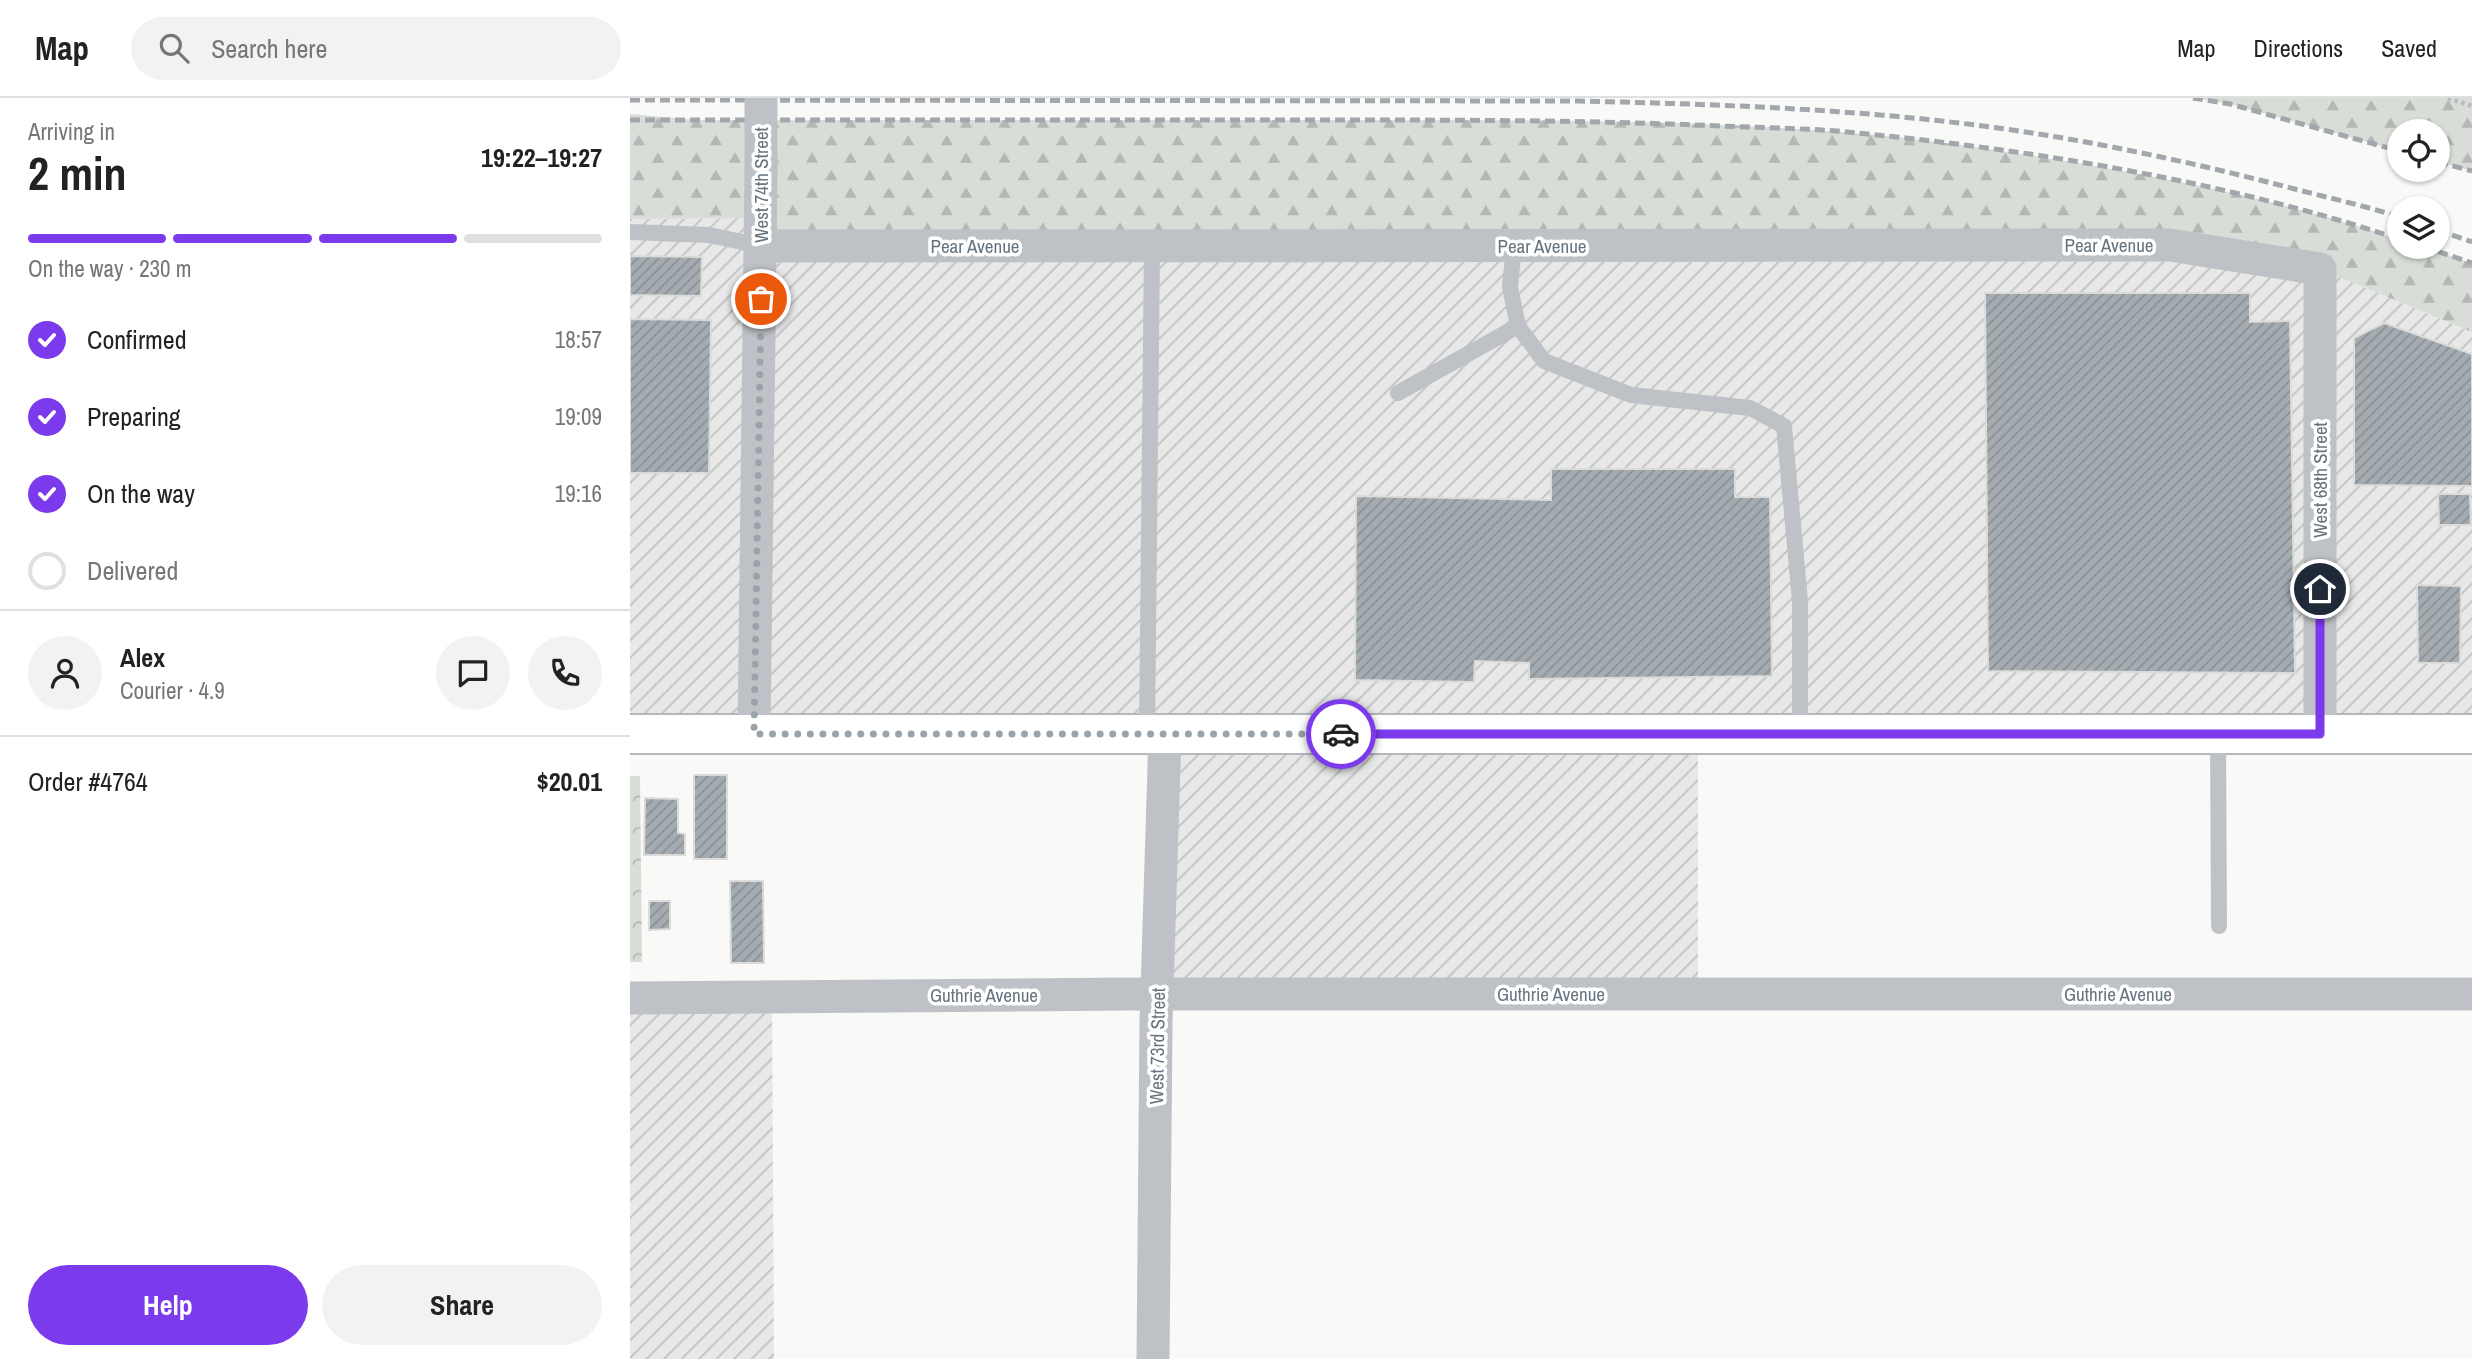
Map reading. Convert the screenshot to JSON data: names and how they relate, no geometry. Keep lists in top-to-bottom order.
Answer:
{
  "streets": {
    "street": [
      "West 74th Street",
      "Pear Avenue",
      "West 68th Street",
      "Guthrie Avenue",
      "West 73rd Street"
    ]
  },
  "crossings": [
    ["West 74th Street", "Pear Avenue"],
    ["Pear Avenue", "West 68th Street"],
    ["Guthrie Avenue", "West 73rd Street"]
  ],
  "page": {
    "header": "Map",
    "search": "Search here",
    "nav": ["Map", "Directions", "Saved"],
    "heading": ["2 min", "Arriving in", "19:22–19:27"],
    "panel": [
      "Alex",
      "Courier · 4.9",
      "Order #4764",
      "$20.01"
    ],
    "bar": "On the way · 230 m",
    "list": [
      ["Confirmed", "18:57"],
      ["Preparing", "19:09"],
      ["On the way", "19:16"],
      "Delivered"
    ],
    "buttons": ["Help", "Share"]
  }
}
